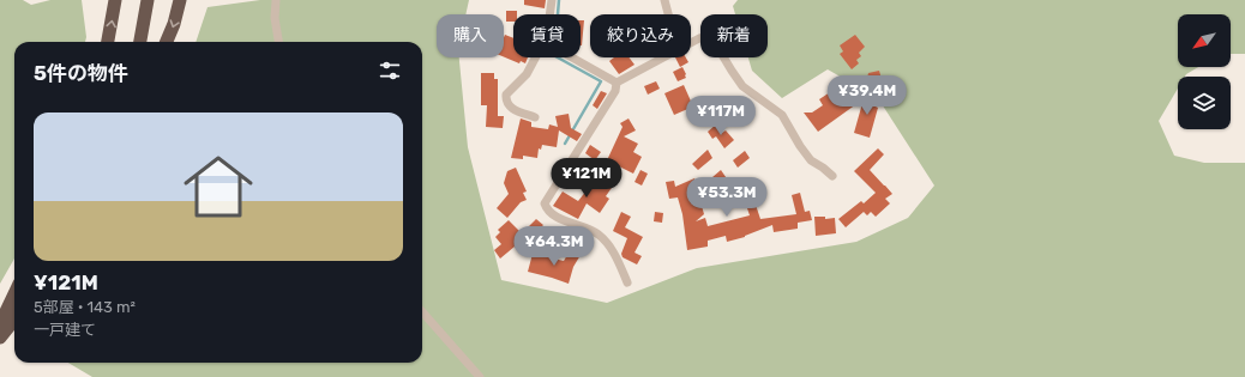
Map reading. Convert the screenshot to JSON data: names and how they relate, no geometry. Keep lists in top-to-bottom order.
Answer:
{
  "north": "bottom left",
  "page": {
    "chip": [
      "購入",
      "賃貸",
      "絞り込み",
      "新着"
    ],
    "heading": "5件の物件",
    "price": [
      "¥39.4M",
      "¥117M",
      "¥121M",
      "¥53.3M",
      "¥64.3M"
    ],
    "list": [
      {
        "name": "¥121M",
        "note": "5部屋 · 143 m² · 一戸建て"
      }
    ]
  }
}
